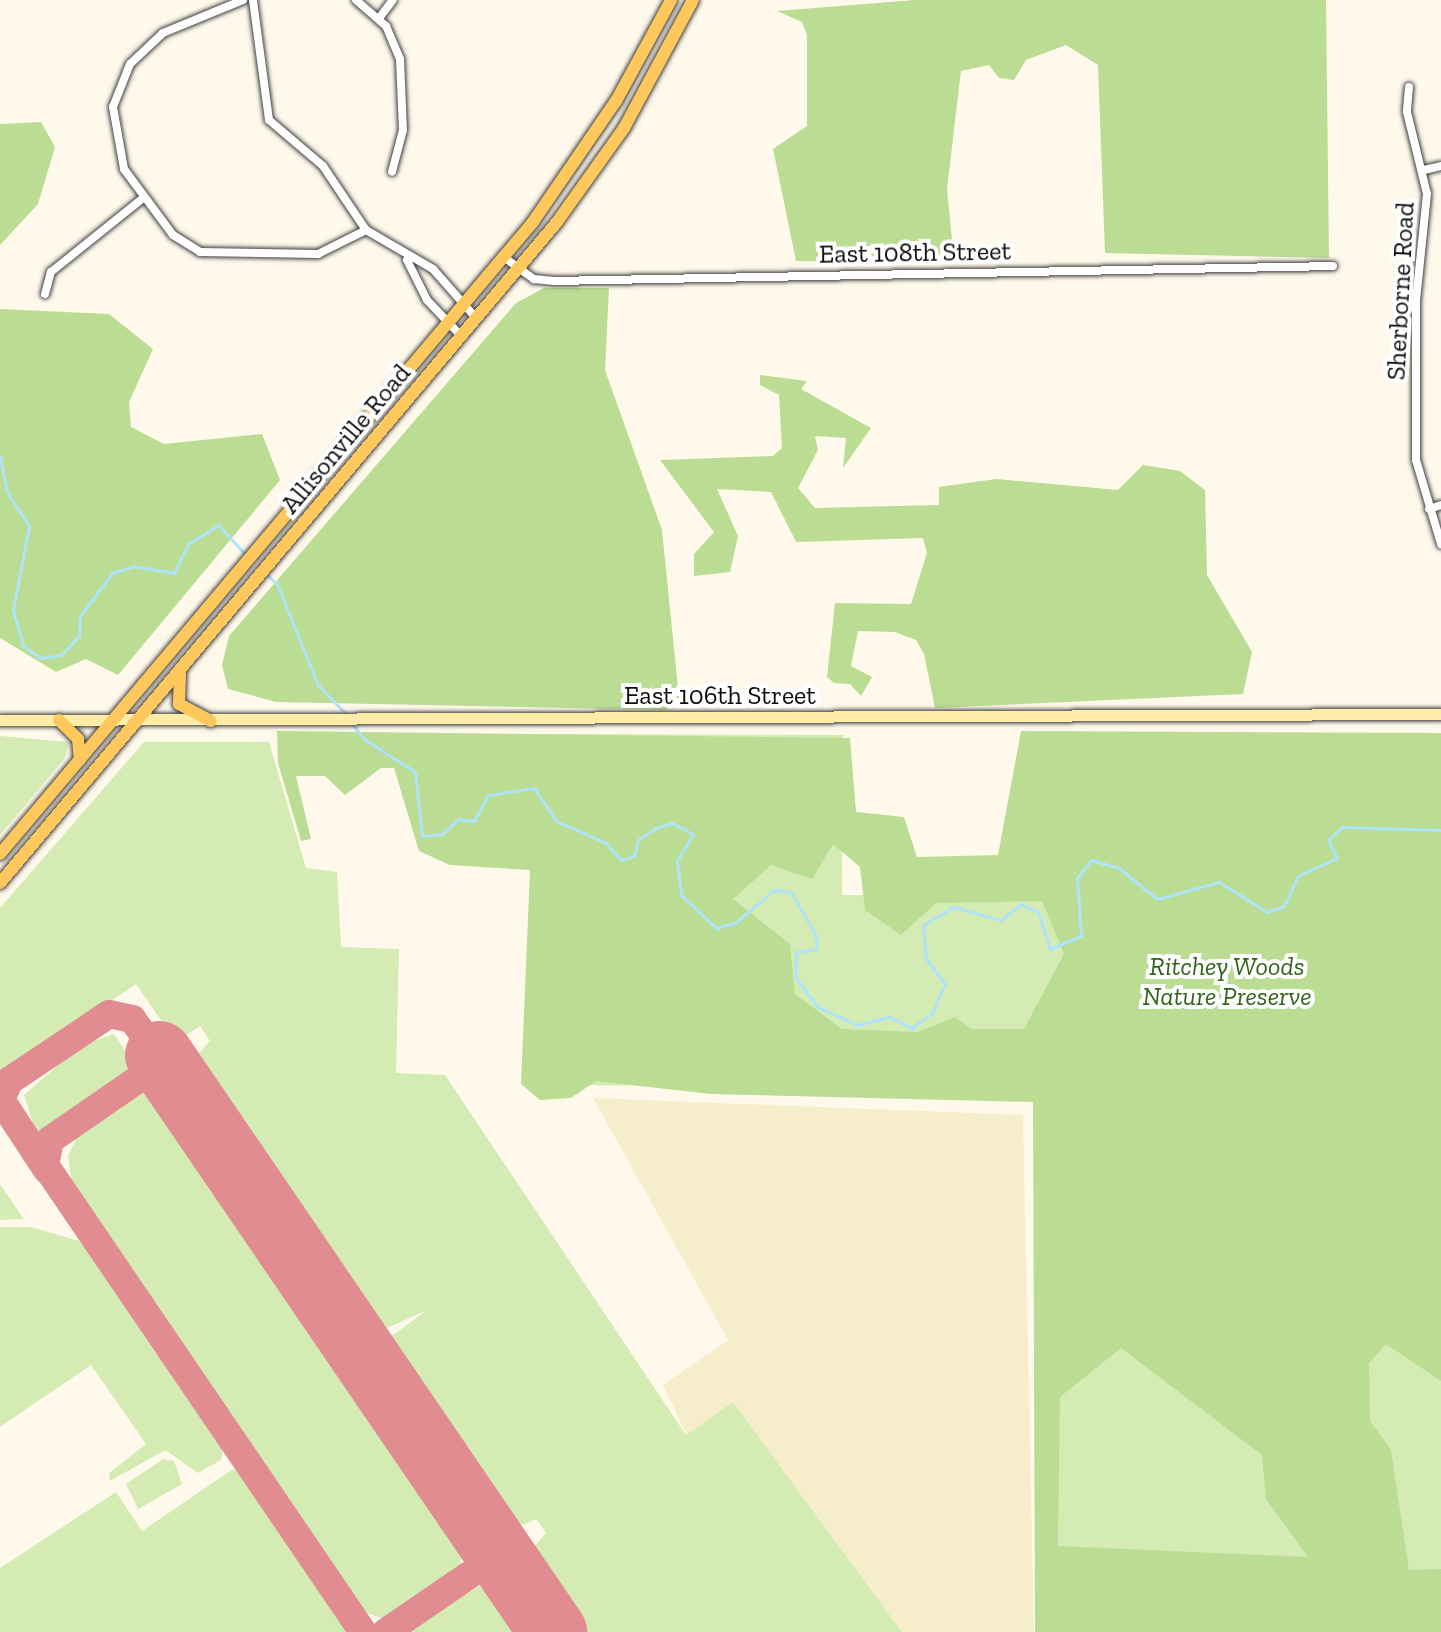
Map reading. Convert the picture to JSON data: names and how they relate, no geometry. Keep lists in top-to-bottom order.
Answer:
{
  "streets": {
    "main road": ["Allisonville Road", "East 106th Street"],
    "street": ["East 108th Street", "Sherborne Road"]
  },
  "crossings": [
    ["East 108th Street", "Allisonville Road"],
    ["Allisonville Road", "East 106th Street"]
  ],
  "parks": ["Ritchey Woods Nature Preserve"]
}
